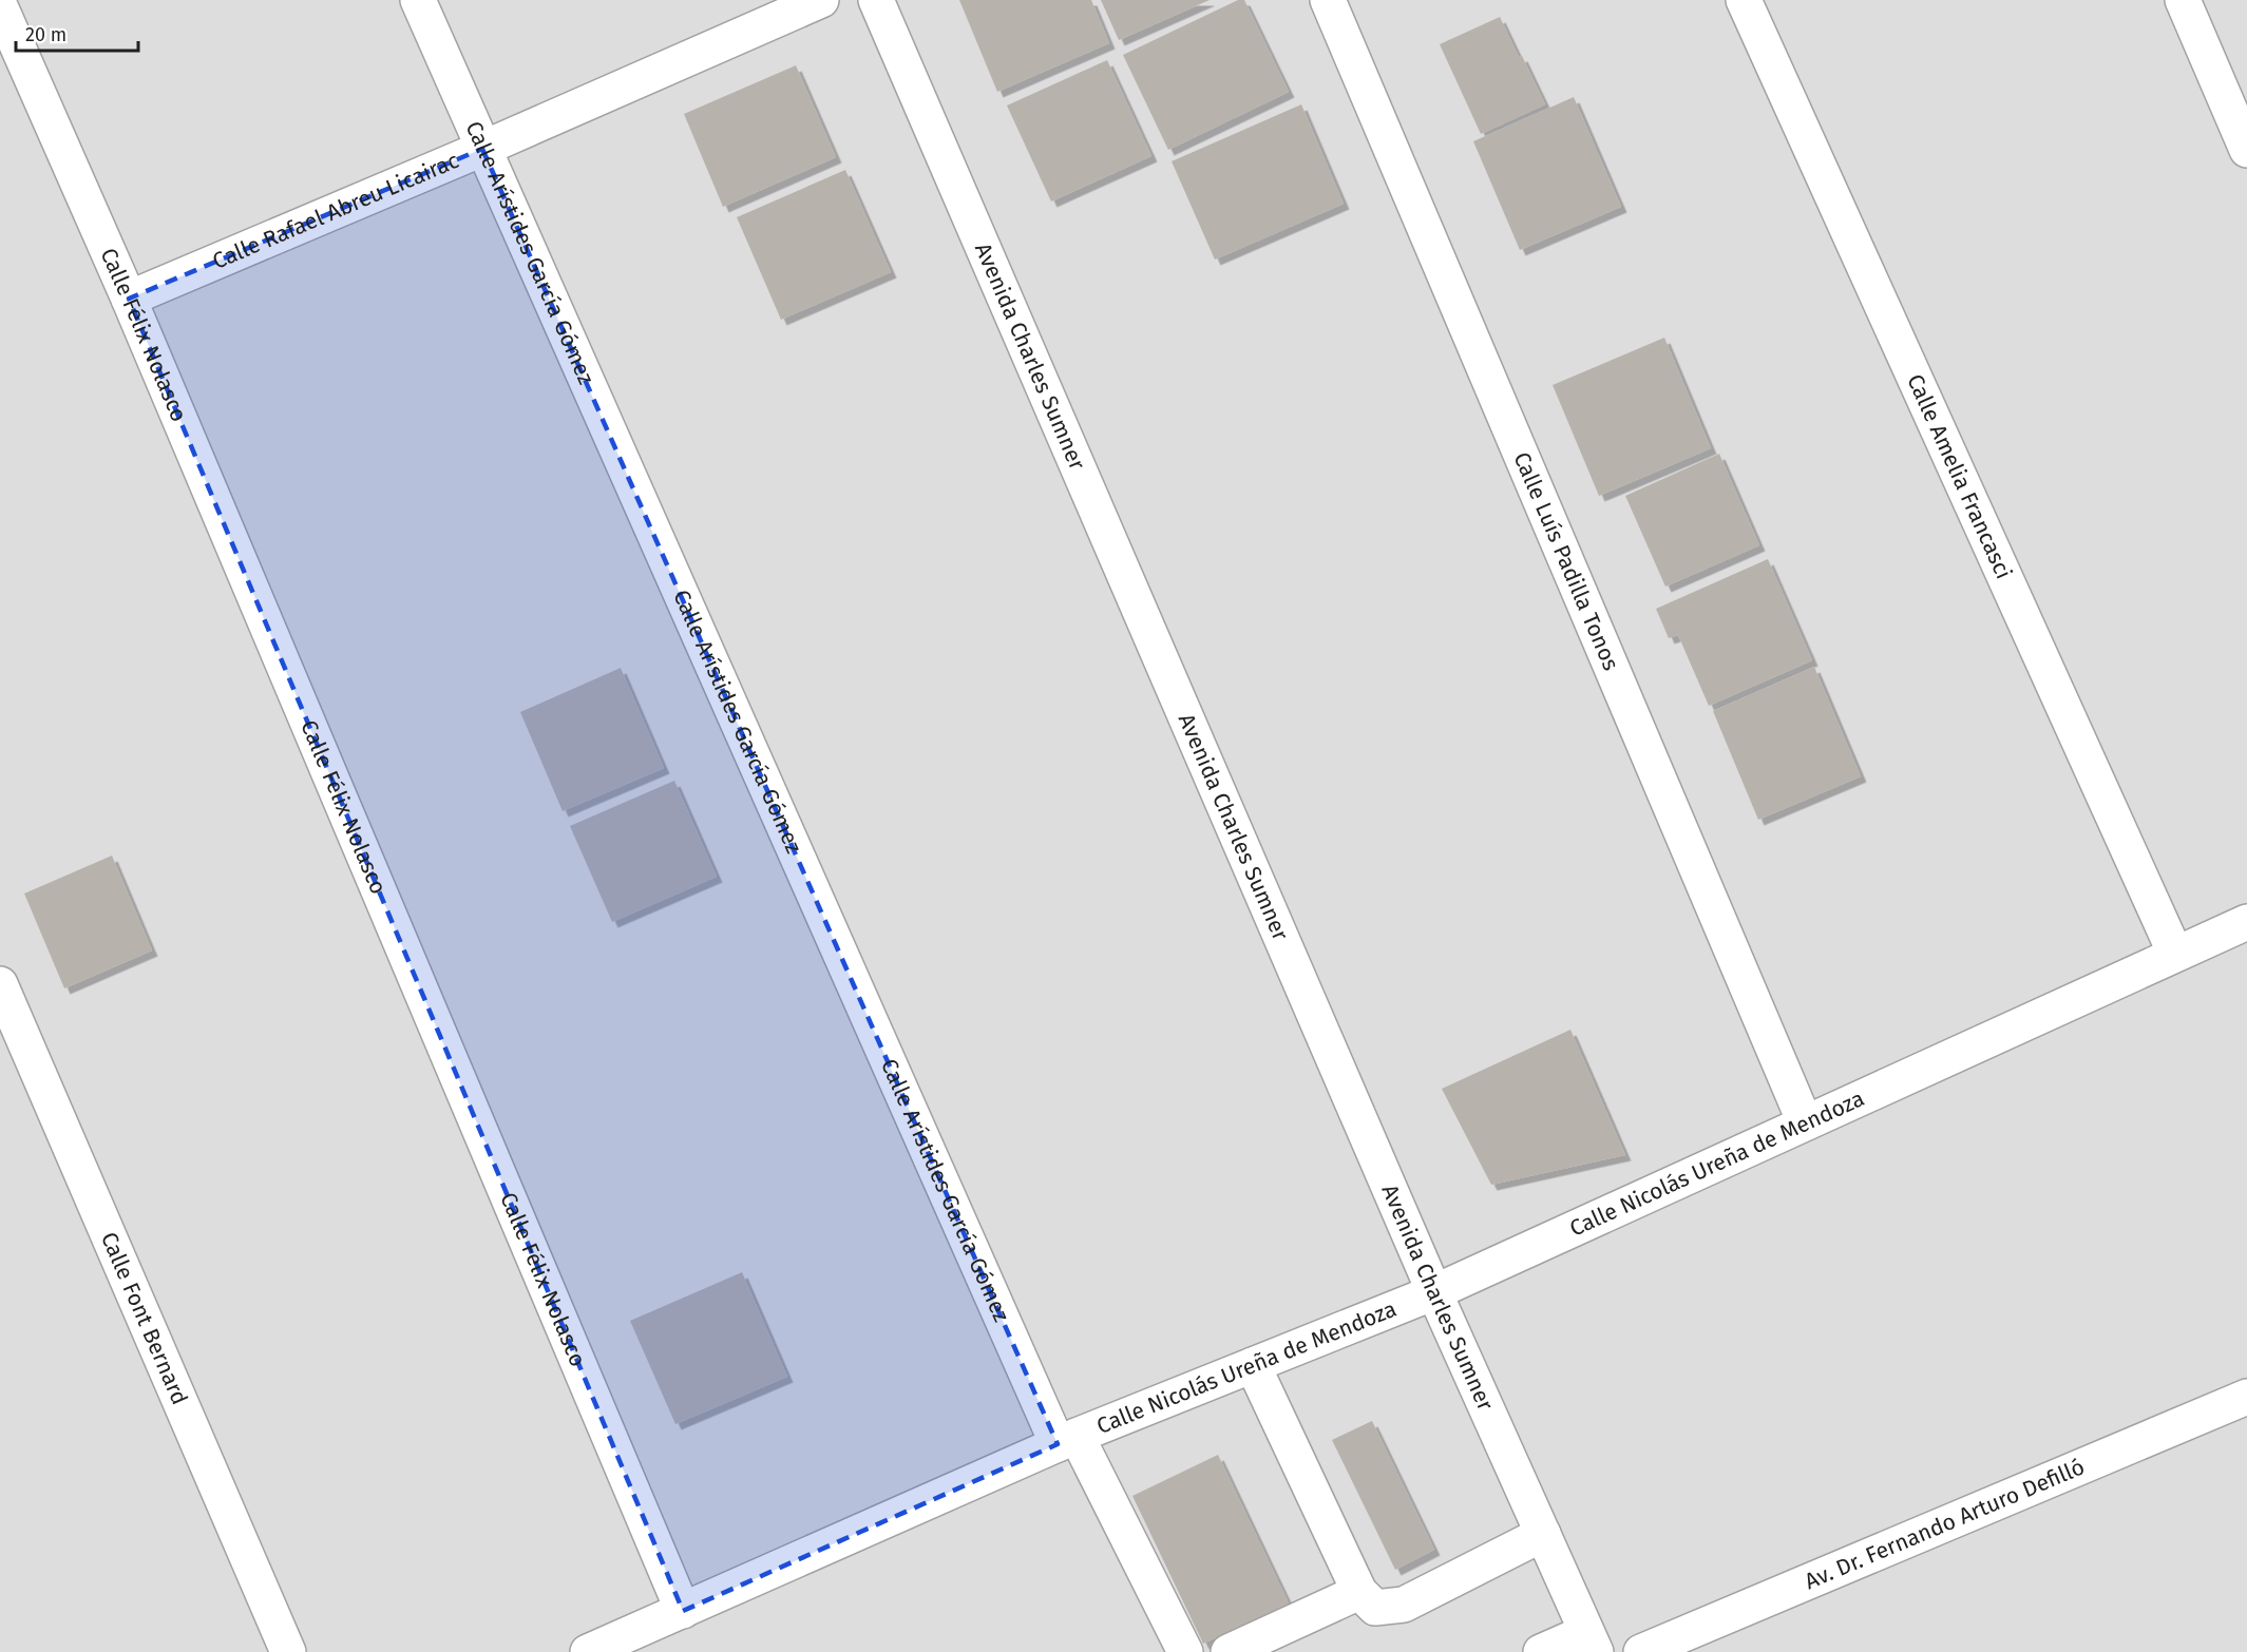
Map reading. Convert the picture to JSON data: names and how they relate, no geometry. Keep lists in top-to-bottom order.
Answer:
{
  "streets": {
    "street": [
      "Calle Rafael Abreu Licairac",
      "Calle Arístides García Gómez",
      "Calle Félix Nolasco",
      "Avenida Charles Sumner",
      "Calle Amelia Francasci",
      "Calle Luís Padilla Tonos",
      "Calle Nicolás Ureña de Mendoza",
      "Calle Font Bernard",
      "Av. Dr. Fernando Arturo Defilló"
    ]
  },
  "crossings": [
    ["Calle Rafael Abreu Licairac", "Calle Arístides García Gómez"],
    ["Calle Rafael Abreu Licairac", "Calle Félix Nolasco"],
    ["Calle Arístides García Gómez", "Calle Nicolás Ureña de Mendoza"],
    ["Calle Félix Nolasco", "Calle Nicolás Ureña de Mendoza"],
    ["Avenida Charles Sumner", "Calle Nicolás Ureña de Mendoza"],
    ["Calle Amelia Francasci", "Calle Nicolás Ureña de Mendoza"],
    ["Calle Luís Padilla Tonos", "Calle Nicolás Ureña de Mendoza"]
  ],
  "scale_bar": "20 m"
}
